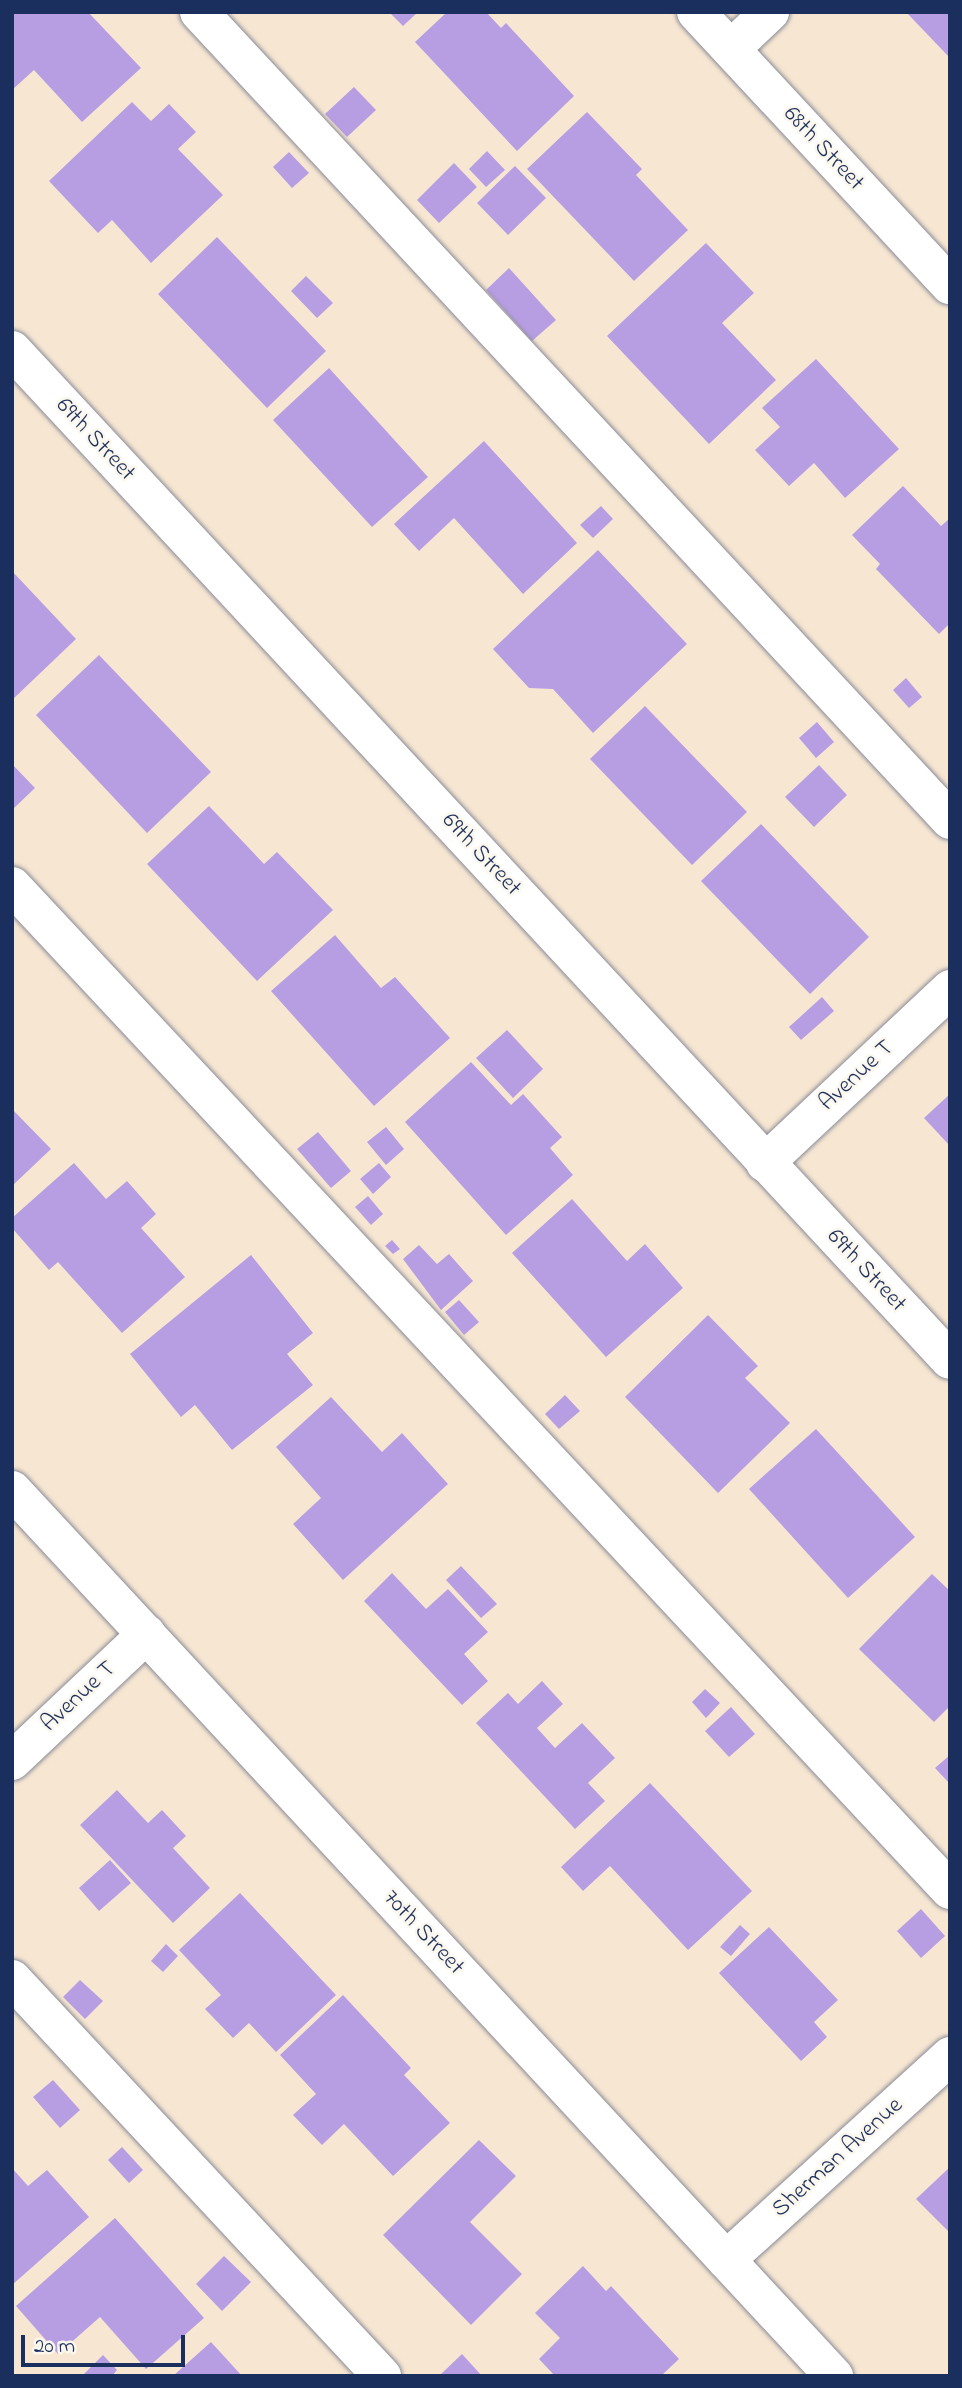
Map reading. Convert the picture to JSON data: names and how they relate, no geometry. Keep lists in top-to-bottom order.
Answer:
{
  "streets": {
    "street": [
      "68th Street",
      "69th Street",
      "Avenue T",
      "70th Street",
      "Sherman Avenue"
    ]
  },
  "crossings": [
    ["69th Street", "Avenue T"],
    ["Avenue T", "70th Street"],
    ["70th Street", "Sherman Avenue"]
  ],
  "scale_bar": "20 m"
}
